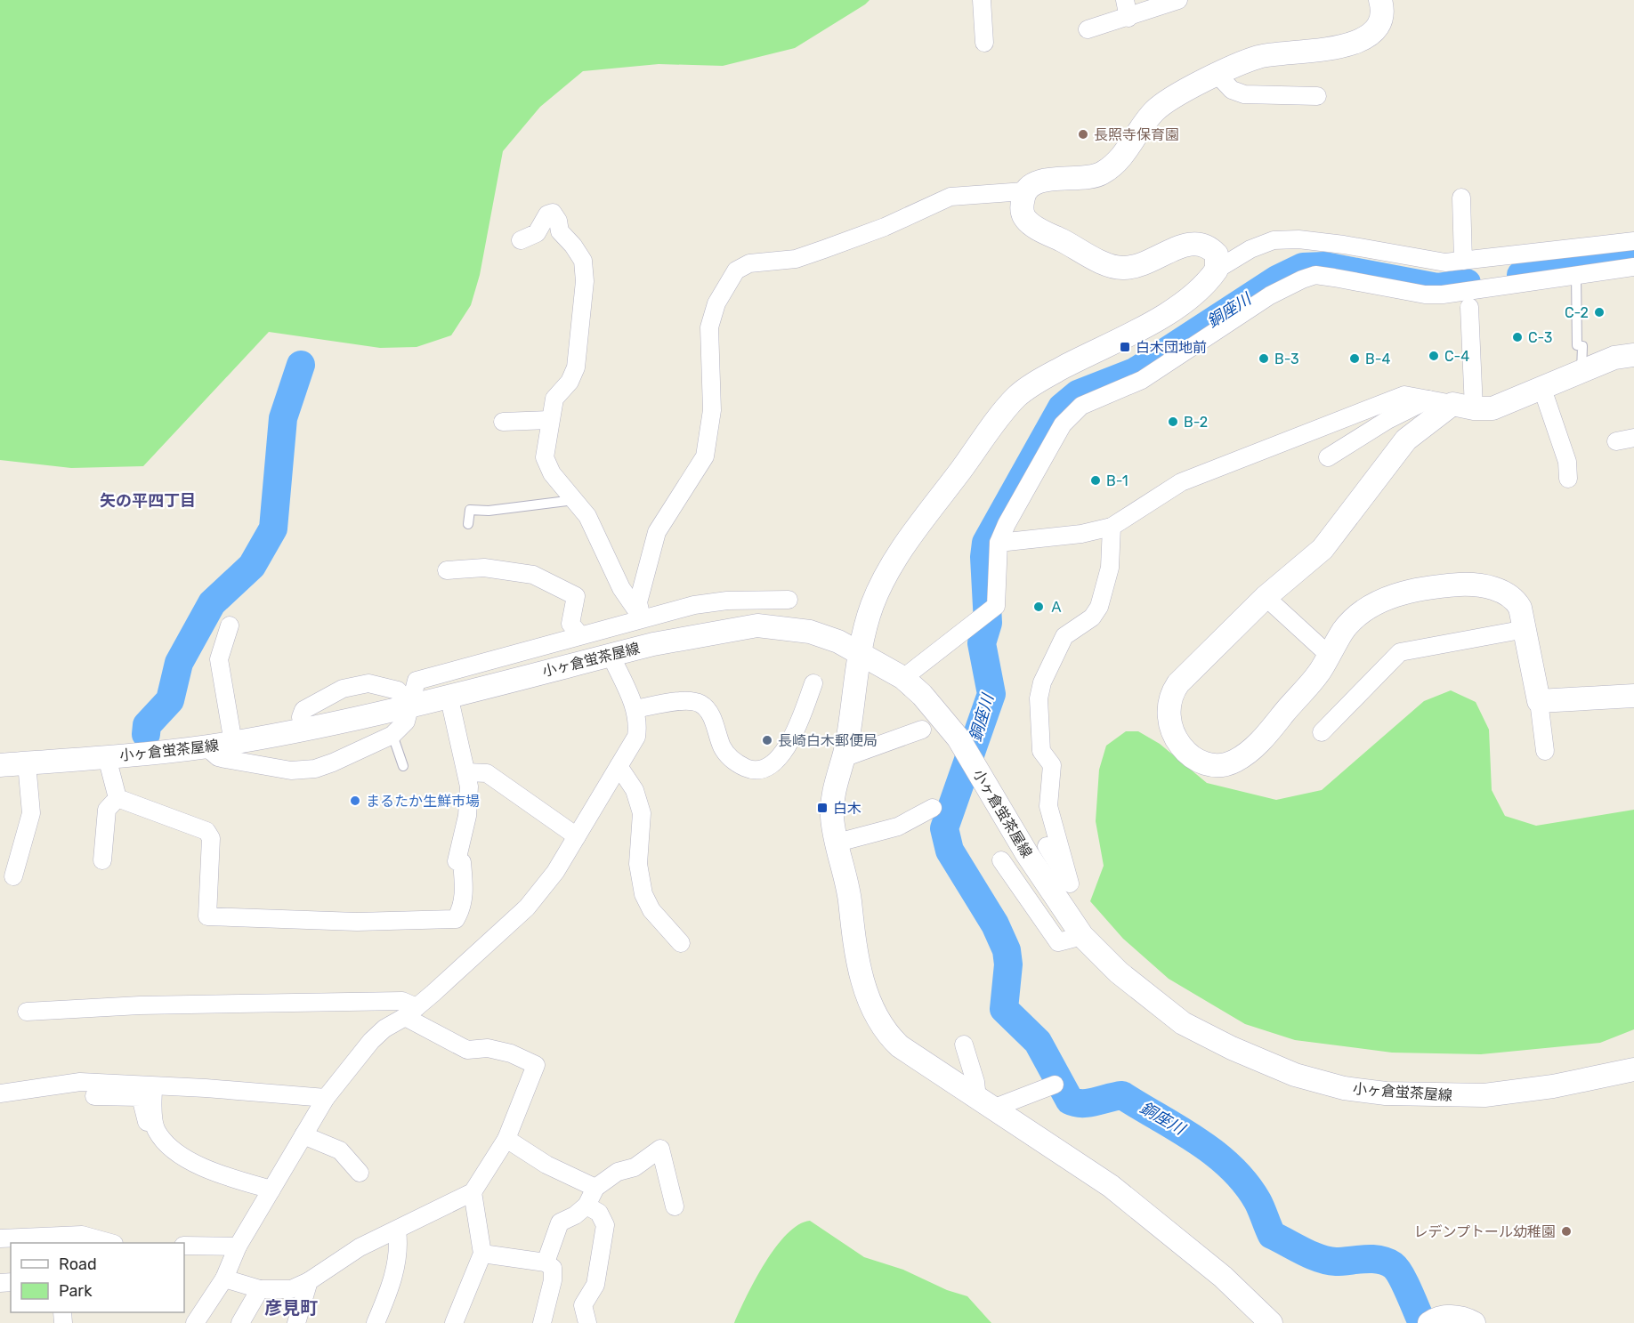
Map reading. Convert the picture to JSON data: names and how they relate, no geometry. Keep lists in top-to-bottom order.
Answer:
{
  "streets": {
    "street": ["小ヶ倉蛍茶屋線"]
  },
  "districts": ["矢の平四丁目", "彦見町"],
  "water": ["銅座川"],
  "places": {
    "other": [
      "長照寺保育園",
      "C-2",
      "C-3",
      "C-4",
      "B-3",
      "B-4",
      "B-2",
      "B-1",
      "Ａ",
      "長崎白木郵便局",
      "まるたか生鮮市場",
      "レデンプトール幼稚園"
    ],
    "transit": ["白木団地前", "白木"]
  },
  "legend": ["Road", "Park"]
}
